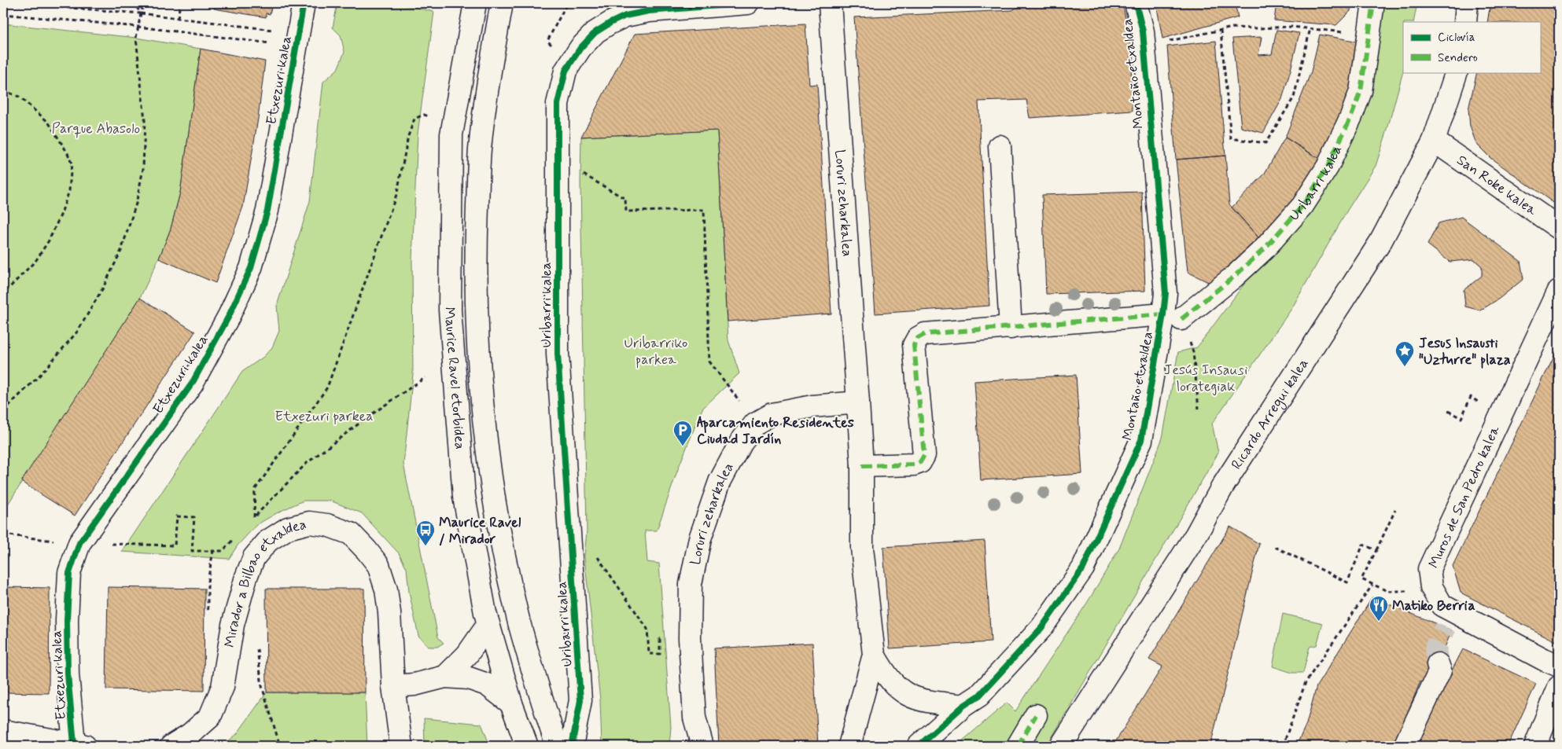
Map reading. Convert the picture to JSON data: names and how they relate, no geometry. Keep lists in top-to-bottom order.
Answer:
{
  "streets": {
    "street": [
      "Montaño etxaldea",
      "Etxezuri kalea",
      "Uribarri kalea",
      "San Roke kalea",
      "Loruri zeharkalea",
      "Maurice Ravel etorbidea",
      "Ricardo Arregui kalea",
      "Muros de San Pedro kalea",
      "Mirador a Bilbao etxaldea"
    ]
  },
  "crossings": [
    ["Montaño etxaldea", "Uribarri kalea"],
    ["Montaño etxaldea", "Loruri zeharkalea"],
    ["San Roke kalea", "Ricardo Arregui kalea"]
  ],
  "parks": [
    "Parque Abasolo",
    "Uribarriko parkea",
    "Jesús Insausi lorategiak",
    "Etxezuri parkea"
  ],
  "places": {
    "place": ["Jesus Insausti \"Uzturre\" plaza"],
    "parking": ["Aparcamiento Residentes Ciudad Jardín"],
    "bus stop": ["Maurice Ravel / Mirador"],
    "restaurant": ["Matiko Berria"]
  },
  "legend": ["Ciclovía", "Sendero"]
}
